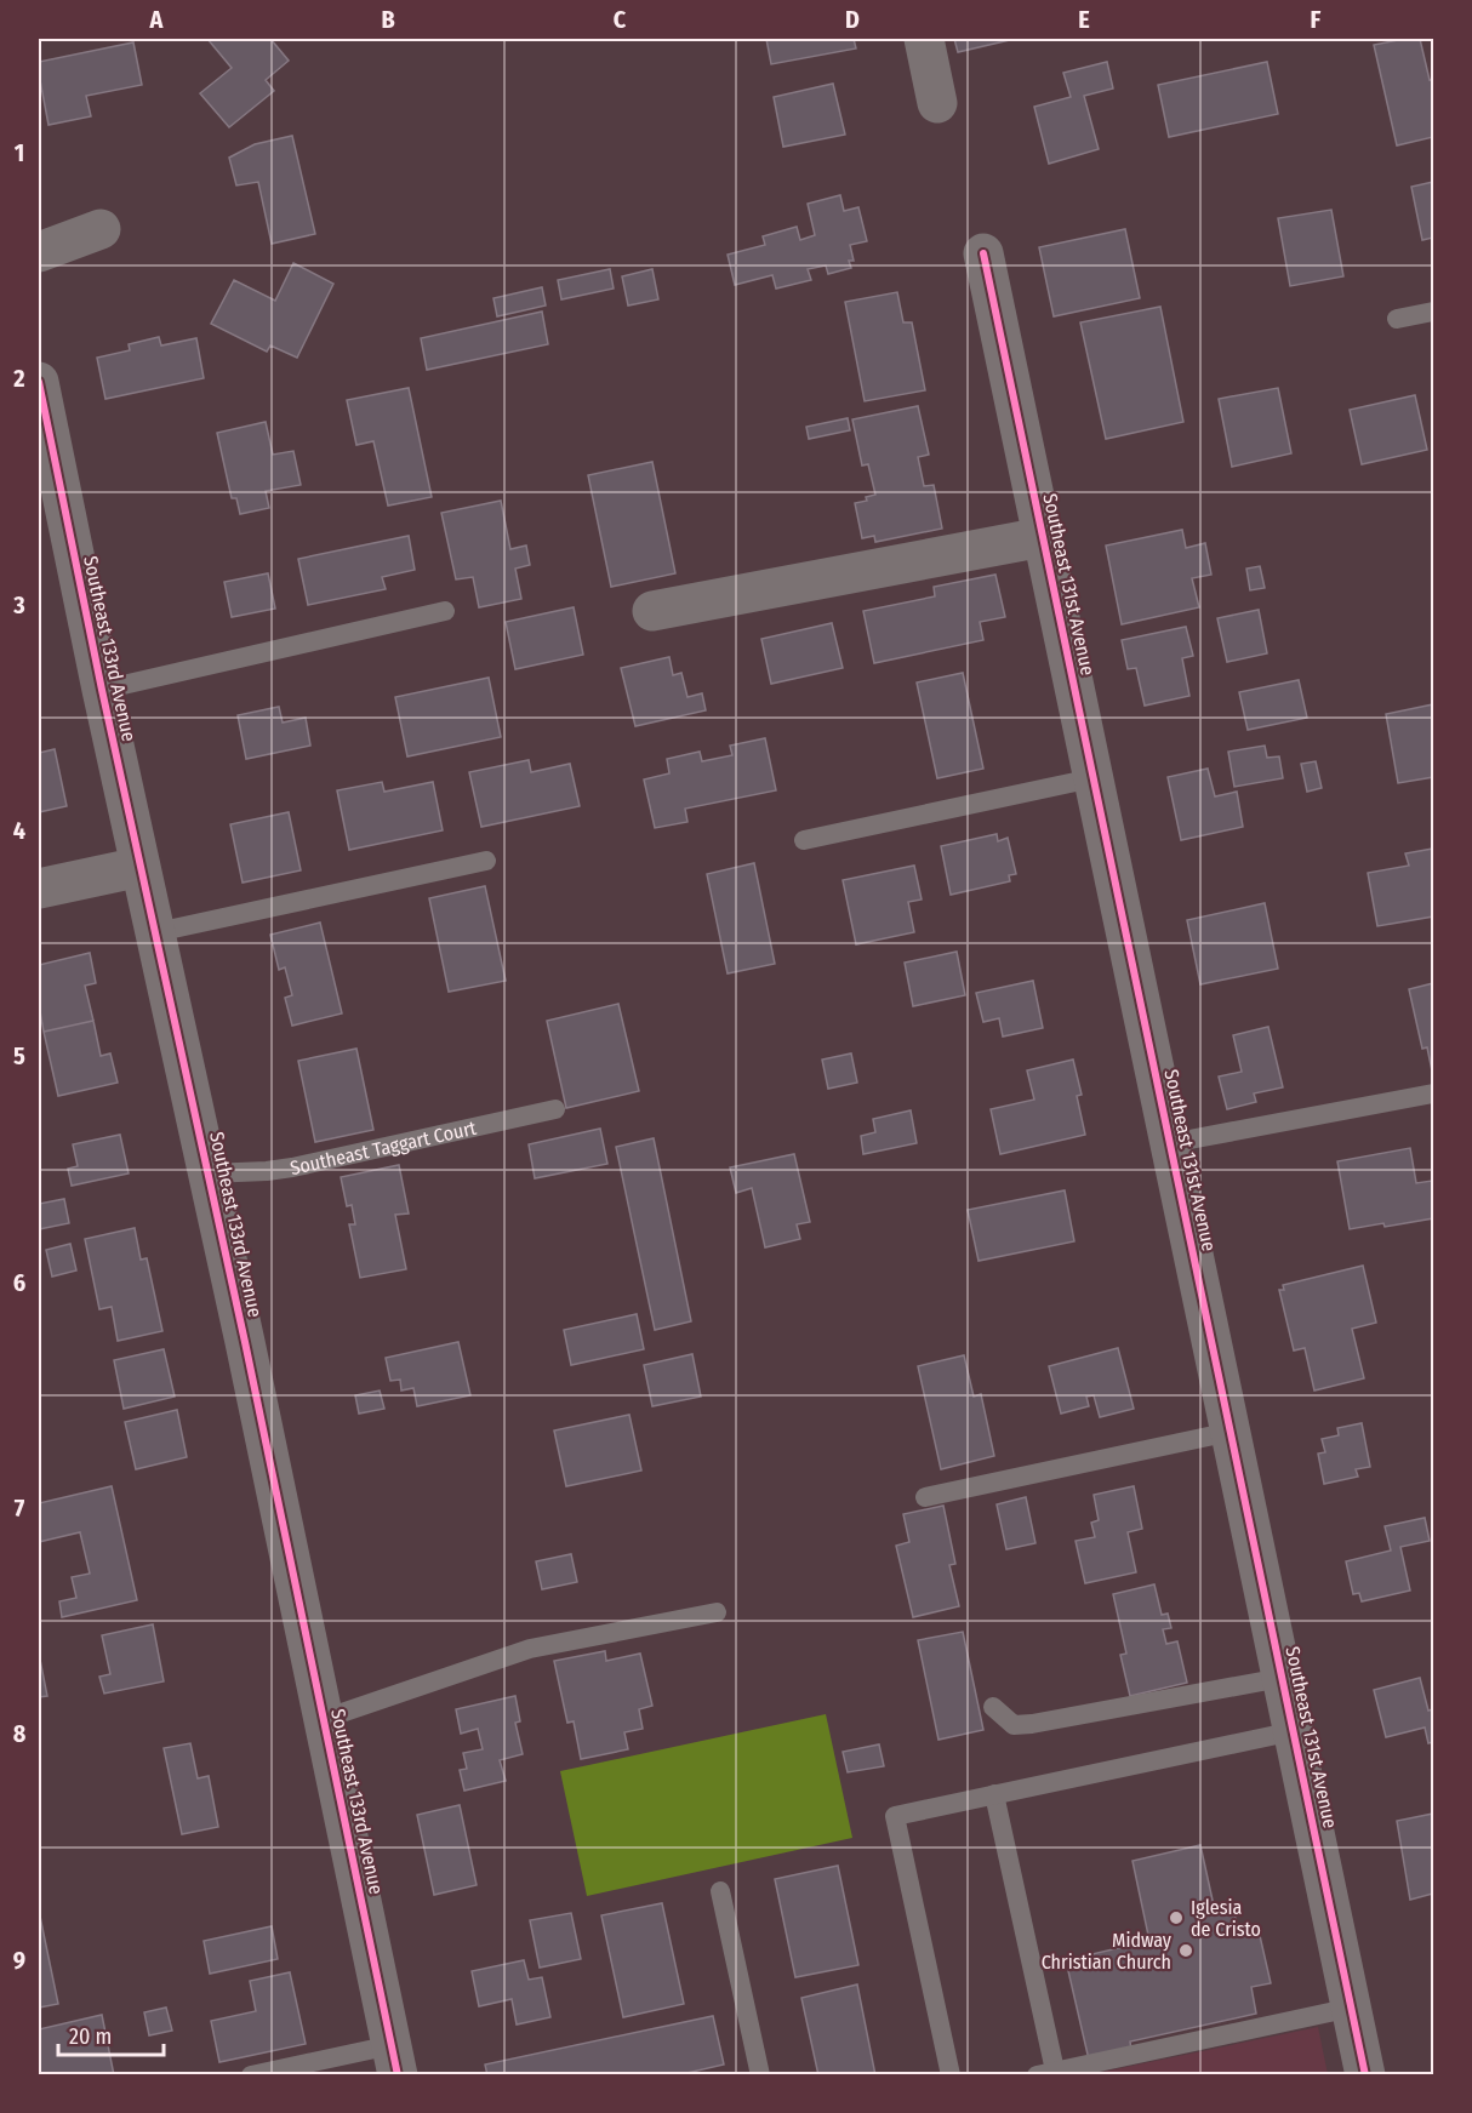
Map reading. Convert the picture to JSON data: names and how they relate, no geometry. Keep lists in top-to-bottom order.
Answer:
{
  "streets": {
    "street": ["Southeast 131st Avenue", "Southeast 133rd Avenue"],
    "lane": ["Southeast Taggart Court"]
  },
  "crossings": [
    ["Southeast 133rd Avenue", "Southeast Taggart Court"]
  ],
  "places": ["Iglesia de Cristo", "Midway Christian Church"],
  "scale_bar": "20 m",
  "grid": {
    "columns": [
      "A",
      "B",
      "C",
      "D",
      "E",
      "F"
    ],
    "rows": [
      "1",
      "2",
      "3",
      "4",
      "5",
      "6",
      "7",
      "8",
      "9"
    ]
  }
}
